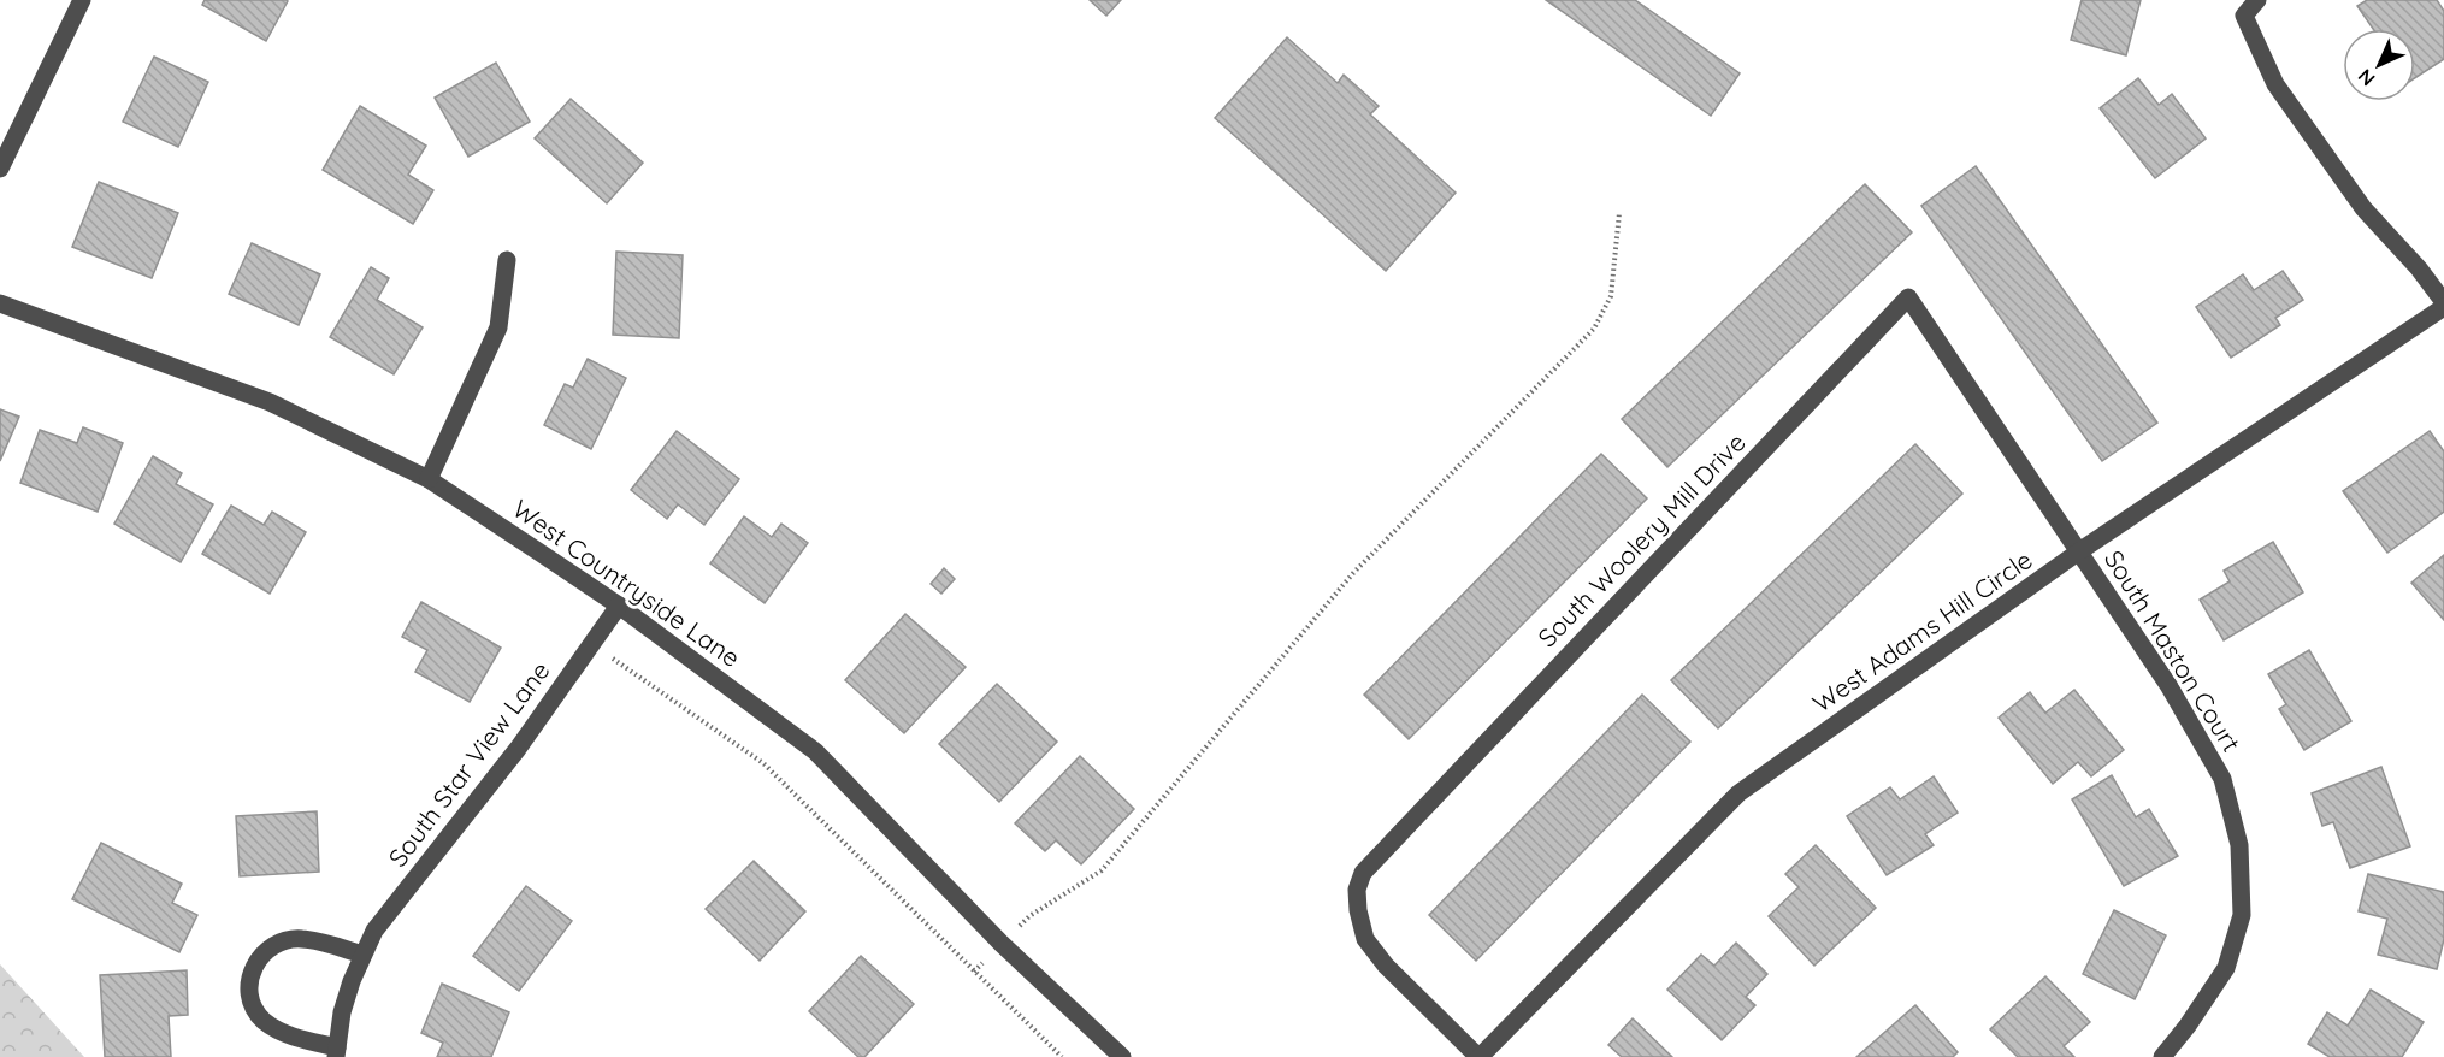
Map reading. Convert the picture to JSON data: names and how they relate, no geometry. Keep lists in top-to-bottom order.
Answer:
{
  "streets": {
    "street": [
      "South Woolery Mill Drive",
      "West Countryside Lane",
      "West Adams Hill Circle",
      "South Maston Court",
      "South Star View Lane"
    ]
  },
  "crossings": [
    ["South Woolery Mill Drive", "West Adams Hill Circle"],
    ["South Woolery Mill Drive", "South Maston Court"],
    ["West Countryside Lane", "South Star View Lane"],
    ["West Adams Hill Circle", "South Maston Court"]
  ],
  "north": "bottom left"
}
